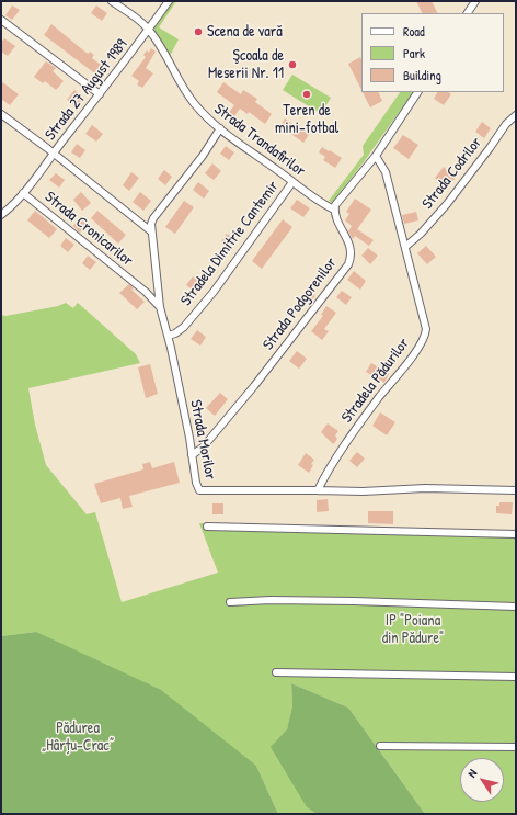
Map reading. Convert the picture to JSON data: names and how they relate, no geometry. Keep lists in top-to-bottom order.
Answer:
{
  "streets": {
    "street": [
      "Strada 27 August 1989",
      "Strada Trandafirilor",
      "Strada Codrilor",
      "Strada Cronicarilor",
      "Stradela Dimitrie Cantemir",
      "Strada Podgorenilor",
      "Stradela Pădurilor",
      "Strada Morilor"
    ]
  },
  "crossings": [
    ["Strada 27 August 1989", "Strada Trandafirilor"],
    ["Strada 27 August 1989", "Strada Cronicarilor"],
    ["Strada Trandafirilor", "Stradela Dimitrie Cantemir"],
    ["Strada Trandafirilor", "Strada Podgorenilor"],
    ["Strada Trandafirilor", "Strada Morilor"],
    ["Strada Codrilor", "Stradela Pădurilor"],
    ["Strada Cronicarilor", "Strada Morilor"],
    ["Stradela Dimitrie Cantemir", "Strada Morilor"],
    ["Strada Podgorenilor", "Strada Morilor"],
    ["Stradela Pădurilor", "Strada Morilor"]
  ],
  "parks": ["IP \"Poiana din Pădure\"", "Pădurea „Hârțu-Crac”"],
  "places": ["Scena de vară", "Şcoala de Meserii Nr. 11", "Teren de mini-fotbal"],
  "legend": ["Road", "Park", "Building"],
  "north": "top left"
}
